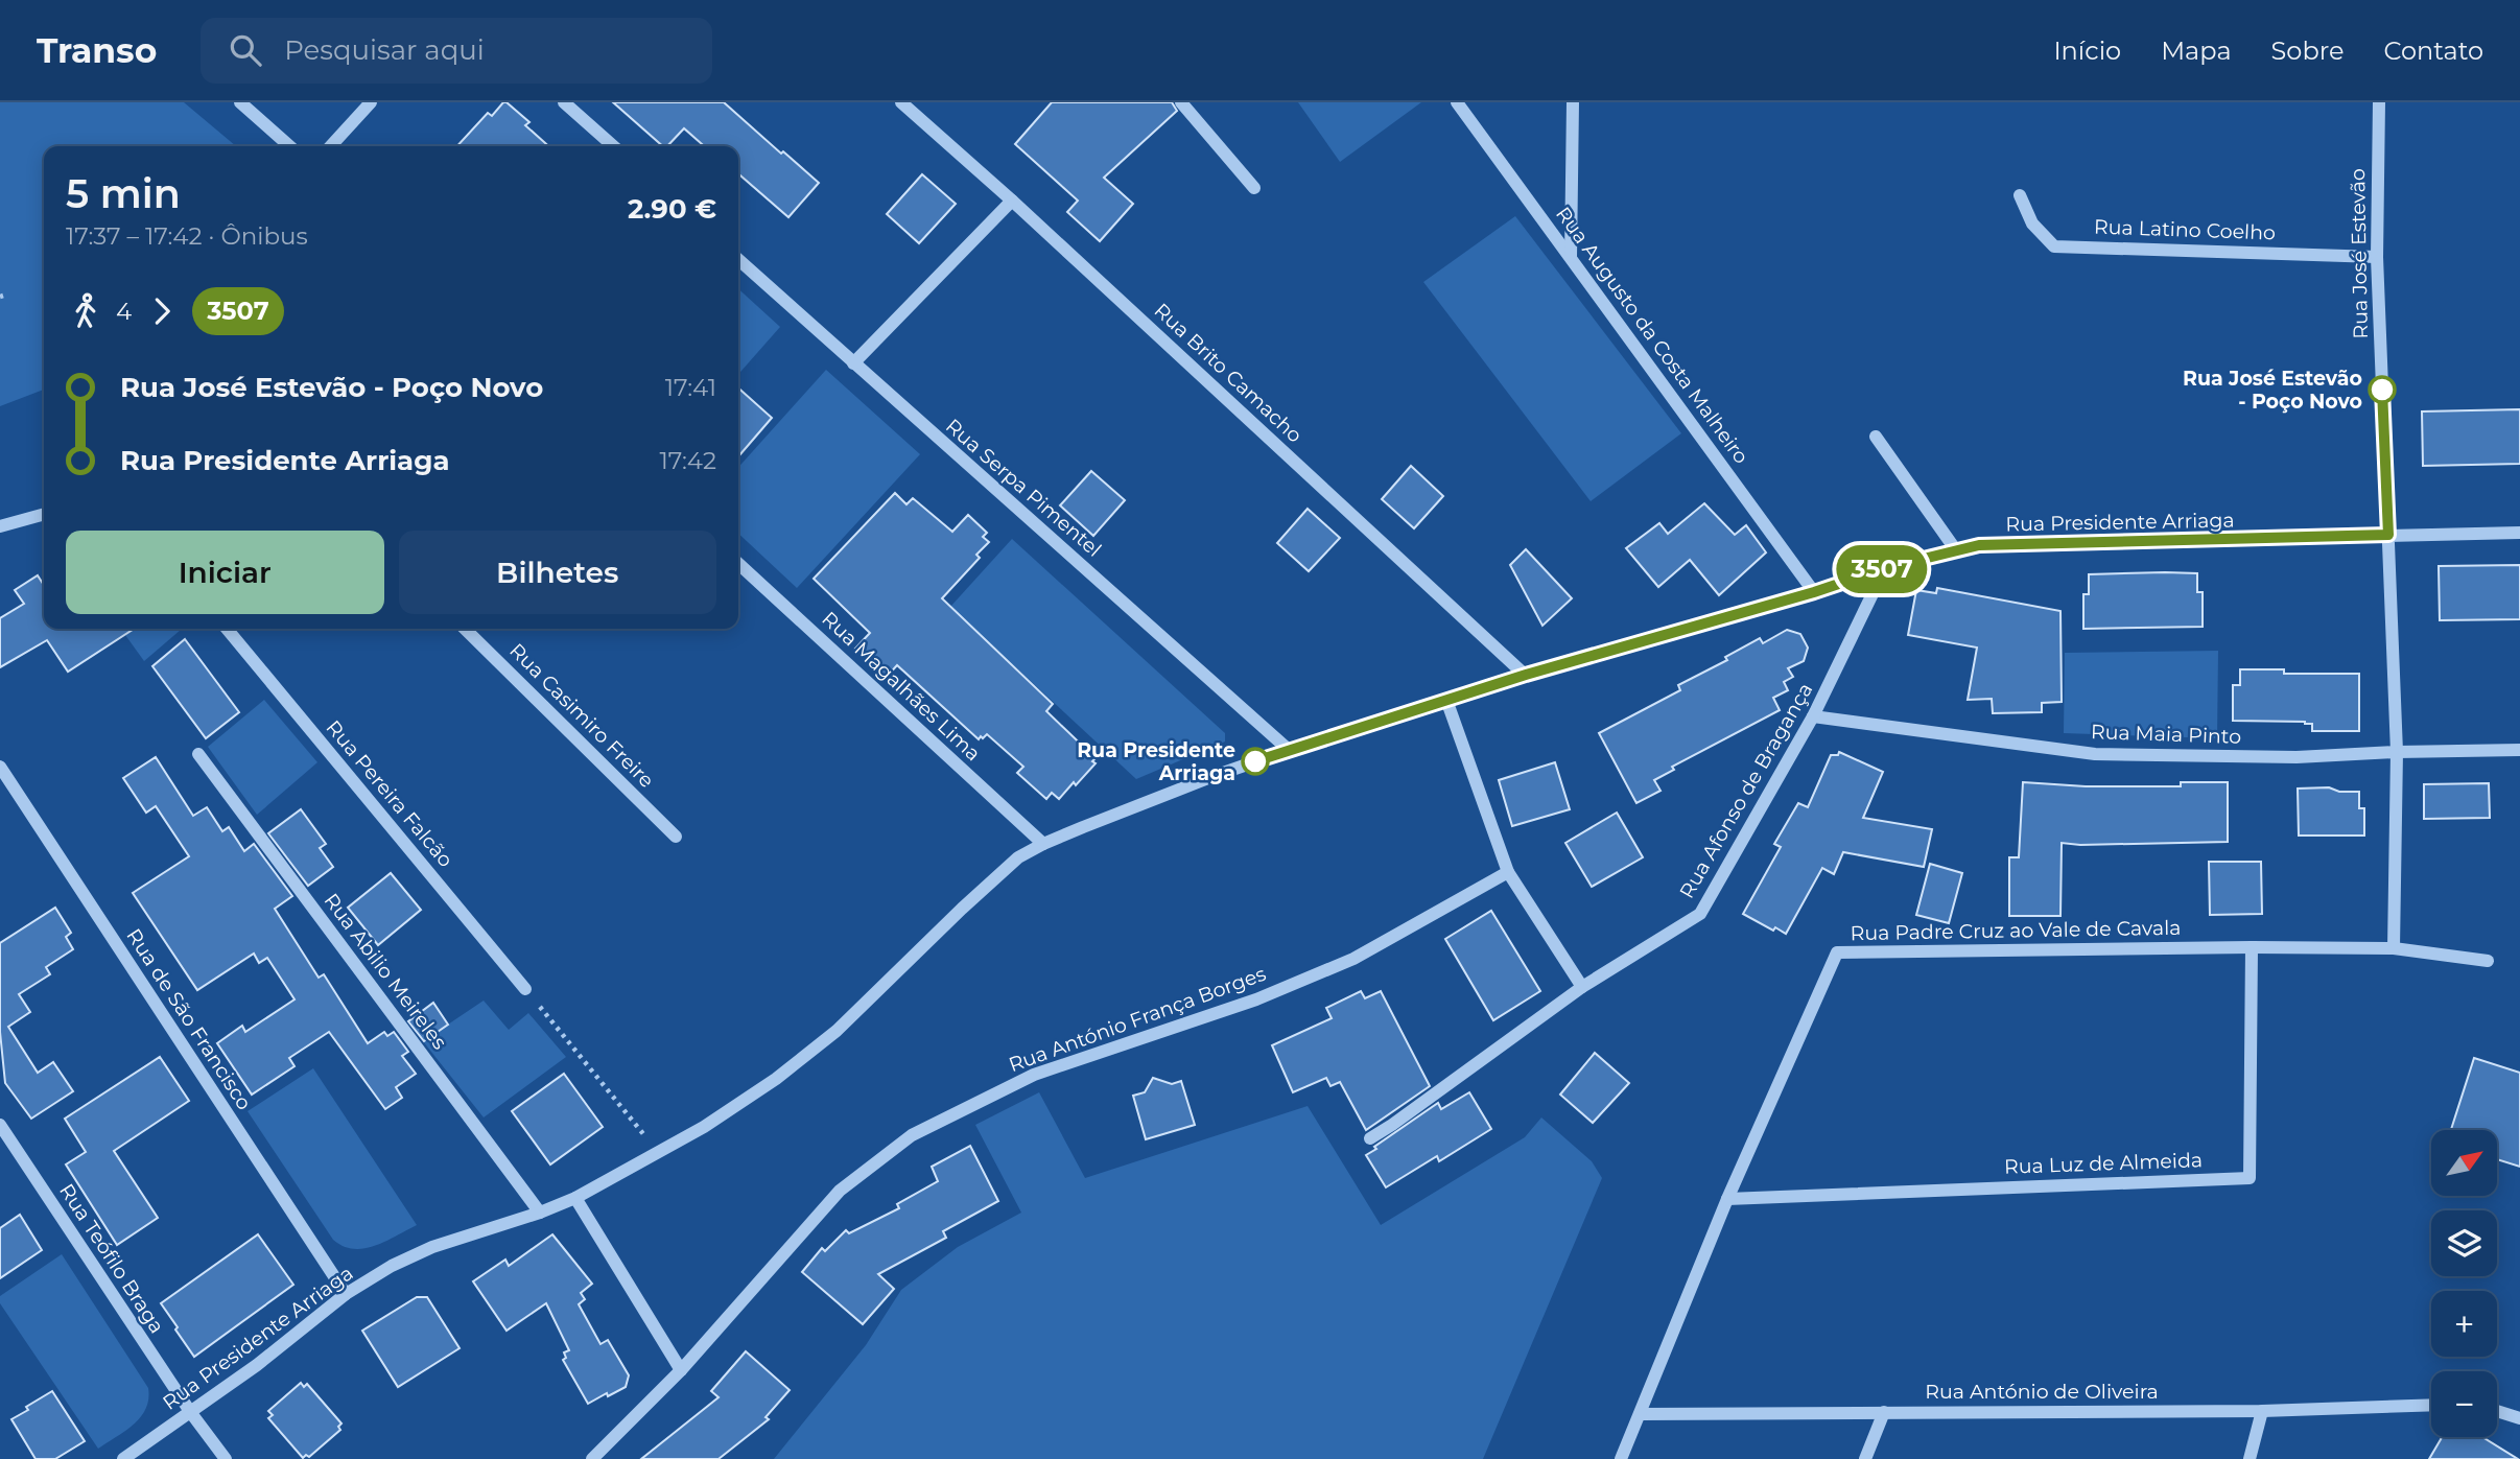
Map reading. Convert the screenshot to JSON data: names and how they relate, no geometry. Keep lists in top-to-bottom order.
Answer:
{
  "streets": {
    "street": [
      "Rua Latino Coelho",
      "Rua José Estevão",
      "Rua Augusto da Costa Malheiro",
      "Rua Brito Camacho",
      "Rua Serpa Pimentel",
      "Rua Presidente Arriaga",
      "Rua Magalhães Lima",
      "Rua Casimiro Freire",
      "Rua Maia Pinto",
      "Rua Afonso de Bragança",
      "Rua Pereira Falcão",
      "Rua Padre Cruz ao Vale de Cavala",
      "Rua Abilio Meireles",
      "Rua de São Francisco",
      "Rua António França Borges",
      "Rua Luz de Almeida",
      "Rua Teófilo Braga",
      "Rua António de Oliveira"
    ]
  },
  "crossings": [
    ["Rua Latino Coelho", "Rua José Estevão"],
    ["Rua José Estevão", "Rua Presidente Arriaga"],
    ["Rua Augusto da Costa Malheiro", "Rua Presidente Arriaga"],
    ["Rua Brito Camacho", "Rua Presidente Arriaga"],
    ["Rua Serpa Pimentel", "Rua Presidente Arriaga"],
    ["Rua Presidente Arriaga", "Rua Magalhães Lima"],
    ["Rua Presidente Arriaga", "Rua Afonso de Bragança"],
    ["Rua Presidente Arriaga", "Rua Abilio Meireles"],
    ["Rua Presidente Arriaga", "Rua de São Francisco"],
    ["Rua Presidente Arriaga", "Rua Teófilo Braga"],
    ["Rua Maia Pinto", "Rua Afonso de Bragança"],
    ["Rua Padre Cruz ao Vale de Cavala", "Rua Luz de Almeida"],
    ["Rua Padre Cruz ao Vale de Cavala", "Rua António de Oliveira"]
  ],
  "places": ["Rua José Estevão - Poço Novo", "Rua Presidente Arriaga"],
  "lines": ["bus line 3507"],
  "north": "top right",
  "page": {
    "header": "Transo",
    "search": "Pesquisar aqui",
    "nav": [
      "Início",
      "Mapa",
      "Sobre",
      "Contato"
    ],
    "on_map": "3507",
    "heading": ["5 min", "17:37 – 17:42 · Ônibus", "2.90 €"],
    "legs": ["4", "3507"],
    "list": [
      {
        "name": "Rua José Estevão - Poço Novo",
        "value": "17:41"
      },
      {
        "name": "Rua Presidente Arriaga",
        "value": "17:42"
      }
    ],
    "buttons": ["Iniciar", "Bilhetes"],
    "map_buttons": ["+", "−"]
  }
}
